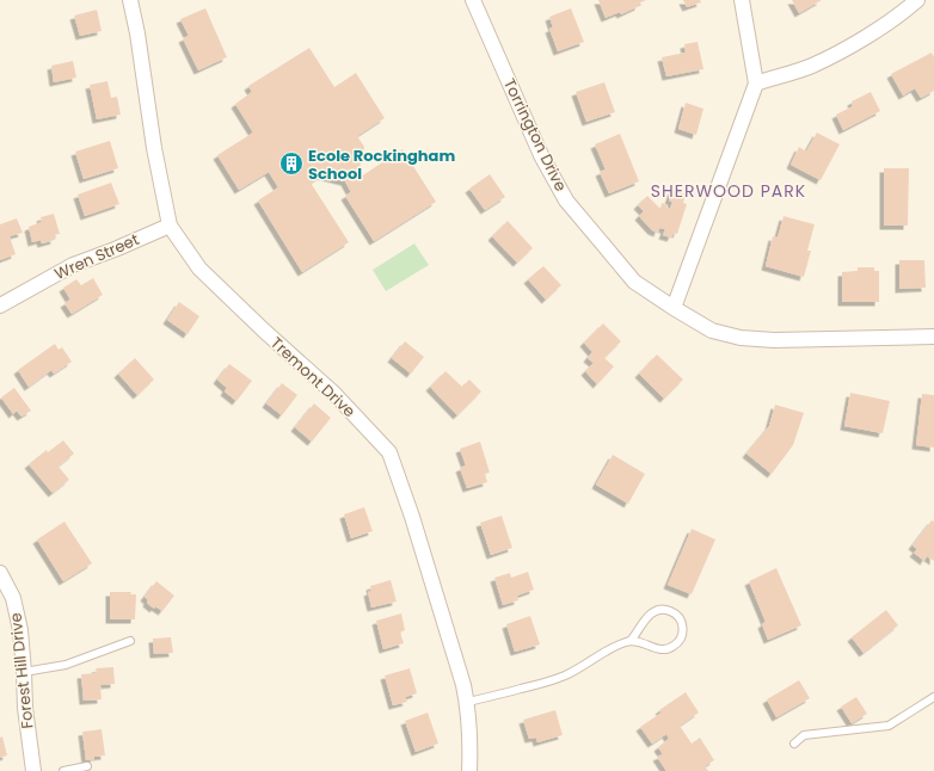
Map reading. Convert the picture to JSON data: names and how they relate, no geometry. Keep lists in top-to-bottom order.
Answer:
{
  "streets": {
    "street": [
      "Torrington Drive",
      "Wren Street",
      "Tremont Drive",
      "Forest Hill Drive"
    ]
  },
  "crossings": [
    ["Wren Street", "Tremont Drive"]
  ],
  "districts": ["SHERWOOD PARK"],
  "places": {
    "building": ["Ecole Rockingham School"]
  }
}
